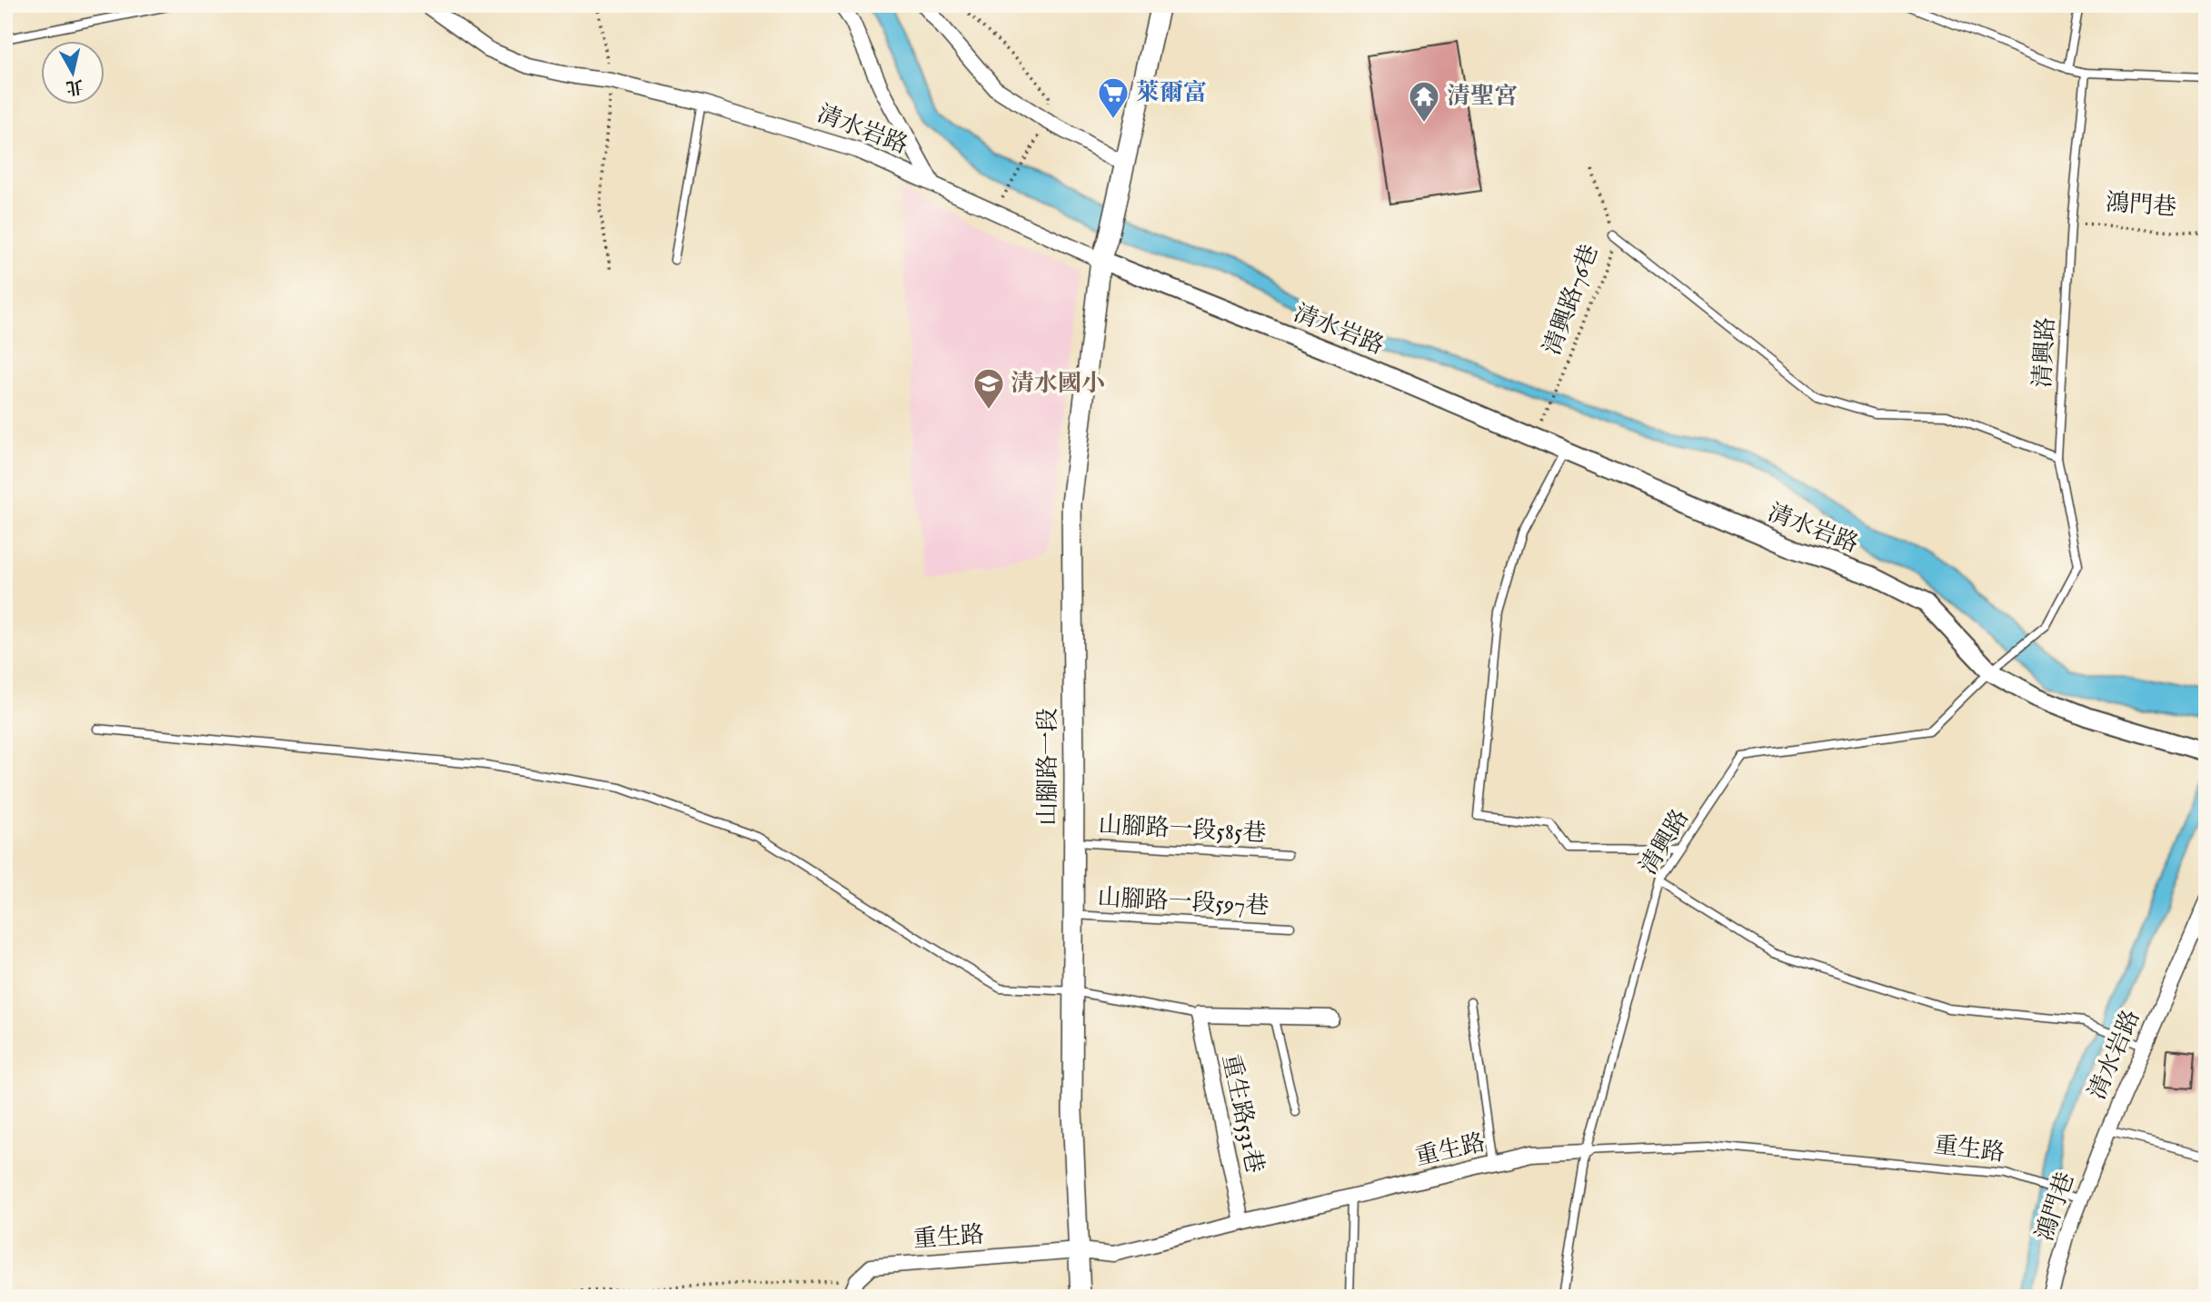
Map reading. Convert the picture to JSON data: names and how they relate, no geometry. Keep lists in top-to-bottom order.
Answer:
{
  "streets": {
    "main road": ["山腳路一段"],
    "street": [
      "清水岩路",
      "鴻門巷",
      "重生路531巷",
      "重生路"
    ],
    "lane": ["清興路", "山腳路一段585巷", "山腳路一段597巷"],
    "path": ["清興路76巷"]
  },
  "crossings": [
    ["清水岩路", "鴻門巷"],
    ["清水岩路", "清興路76巷"],
    ["清水岩路", "清興路"],
    ["清水岩路", "山腳路一段"],
    ["鴻門巷", "清興路"],
    ["鴻門巷", "重生路"],
    ["清興路", "重生路"],
    ["山腳路一段", "山腳路一段585巷"],
    ["山腳路一段", "山腳路一段597巷"],
    ["山腳路一段", "重生路"],
    ["重生路531巷", "重生路"]
  ],
  "places": {
    "supermarket": ["萊爾富"],
    "temple": ["清聖宮"],
    "school or university": ["清水國小"]
  },
  "north": "bottom"
}
